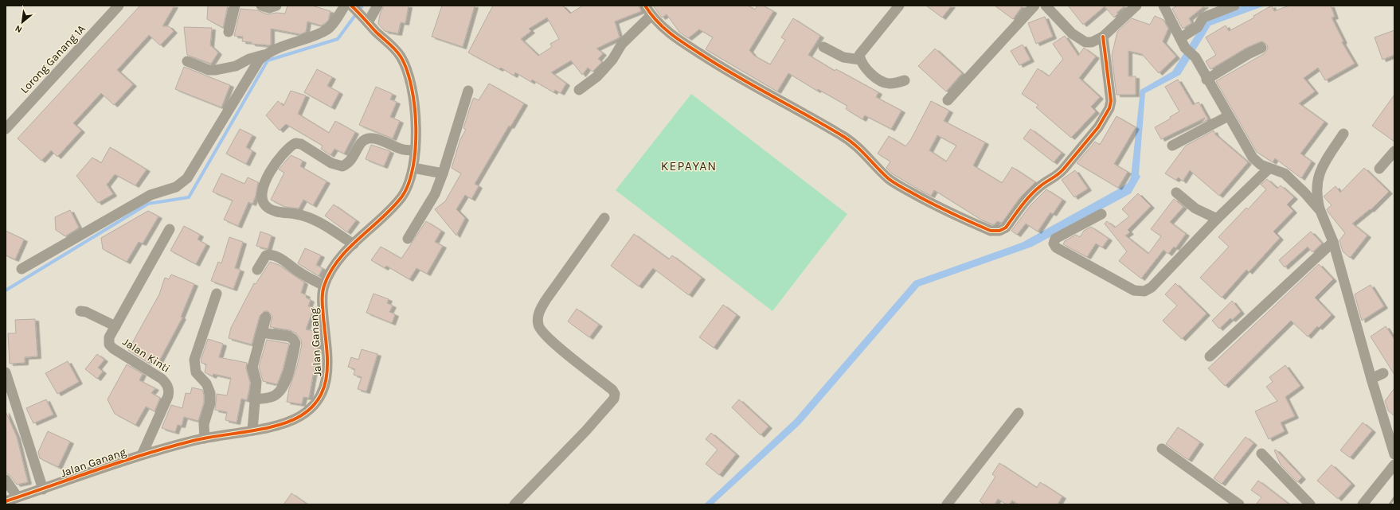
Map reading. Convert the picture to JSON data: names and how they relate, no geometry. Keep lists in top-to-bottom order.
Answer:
{
  "streets": {
    "street": ["Lorong Ganang 1A", "Jalan Ganang", "Jalan Kinti"]
  },
  "crossings": [
    ["Jalan Ganang", "Jalan Kinti"]
  ],
  "districts": ["KEPAYAN"],
  "north": "bottom left"
}
